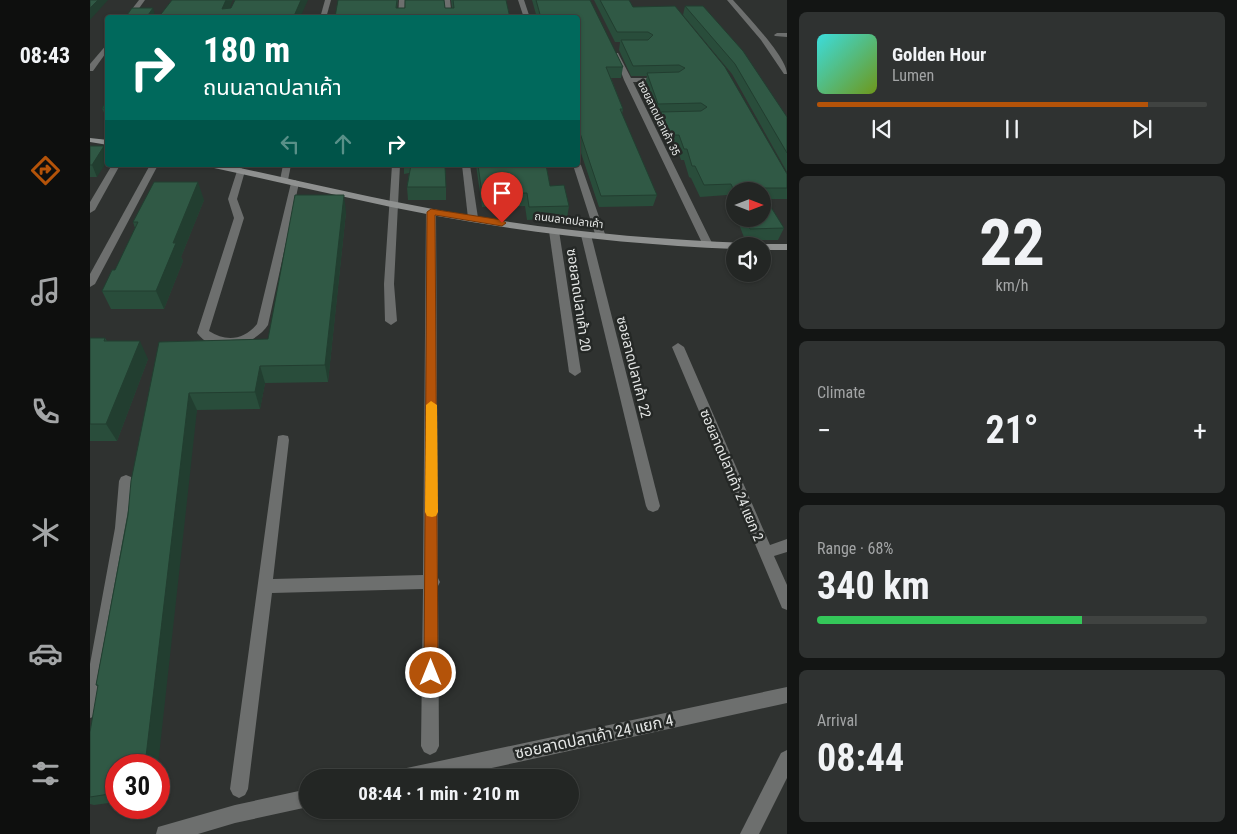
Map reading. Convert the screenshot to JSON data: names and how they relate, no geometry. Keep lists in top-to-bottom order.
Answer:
{
  "streets": {
    "main road": ["ถนนลาดปลาเค้า"],
    "street": [
      "ซอยลาดปลาเค้า 35",
      "ซอยลาดปลาเค้า 20",
      "ซอยลาดปลาเค้า 22",
      "ซอยลาดปลาเค้า 24 แยก 2",
      "ซอยลาดปลาเค้า 24 แยก 4"
    ]
  },
  "crossings": [
    ["ซอยลาดปลาเค้า 35", "ถนนลาดปลาเค้า"],
    ["ถนนลาดปลาเค้า", "ซอยลาดปลาเค้า 20"],
    ["ถนนลาดปลาเค้า", "ซอยลาดปลาเค้า 22"]
  ],
  "north": "right",
  "page": {
    "tabs": "08:43",
    "turn": ["180 m", "ถนนลาดปลาเค้า"],
    "song": ["Golden Hour", "Lumen"],
    "tile": [
      ["22", "km/h"],
      "Climate",
      ["Range · 68%", "340 km"],
      ["Arrival", "08:44"]
    ],
    "heat": ["−", "21°", "+"],
    "limit": "30",
    "trip": "08:44 · 1 min · 210 m"
  }
}
